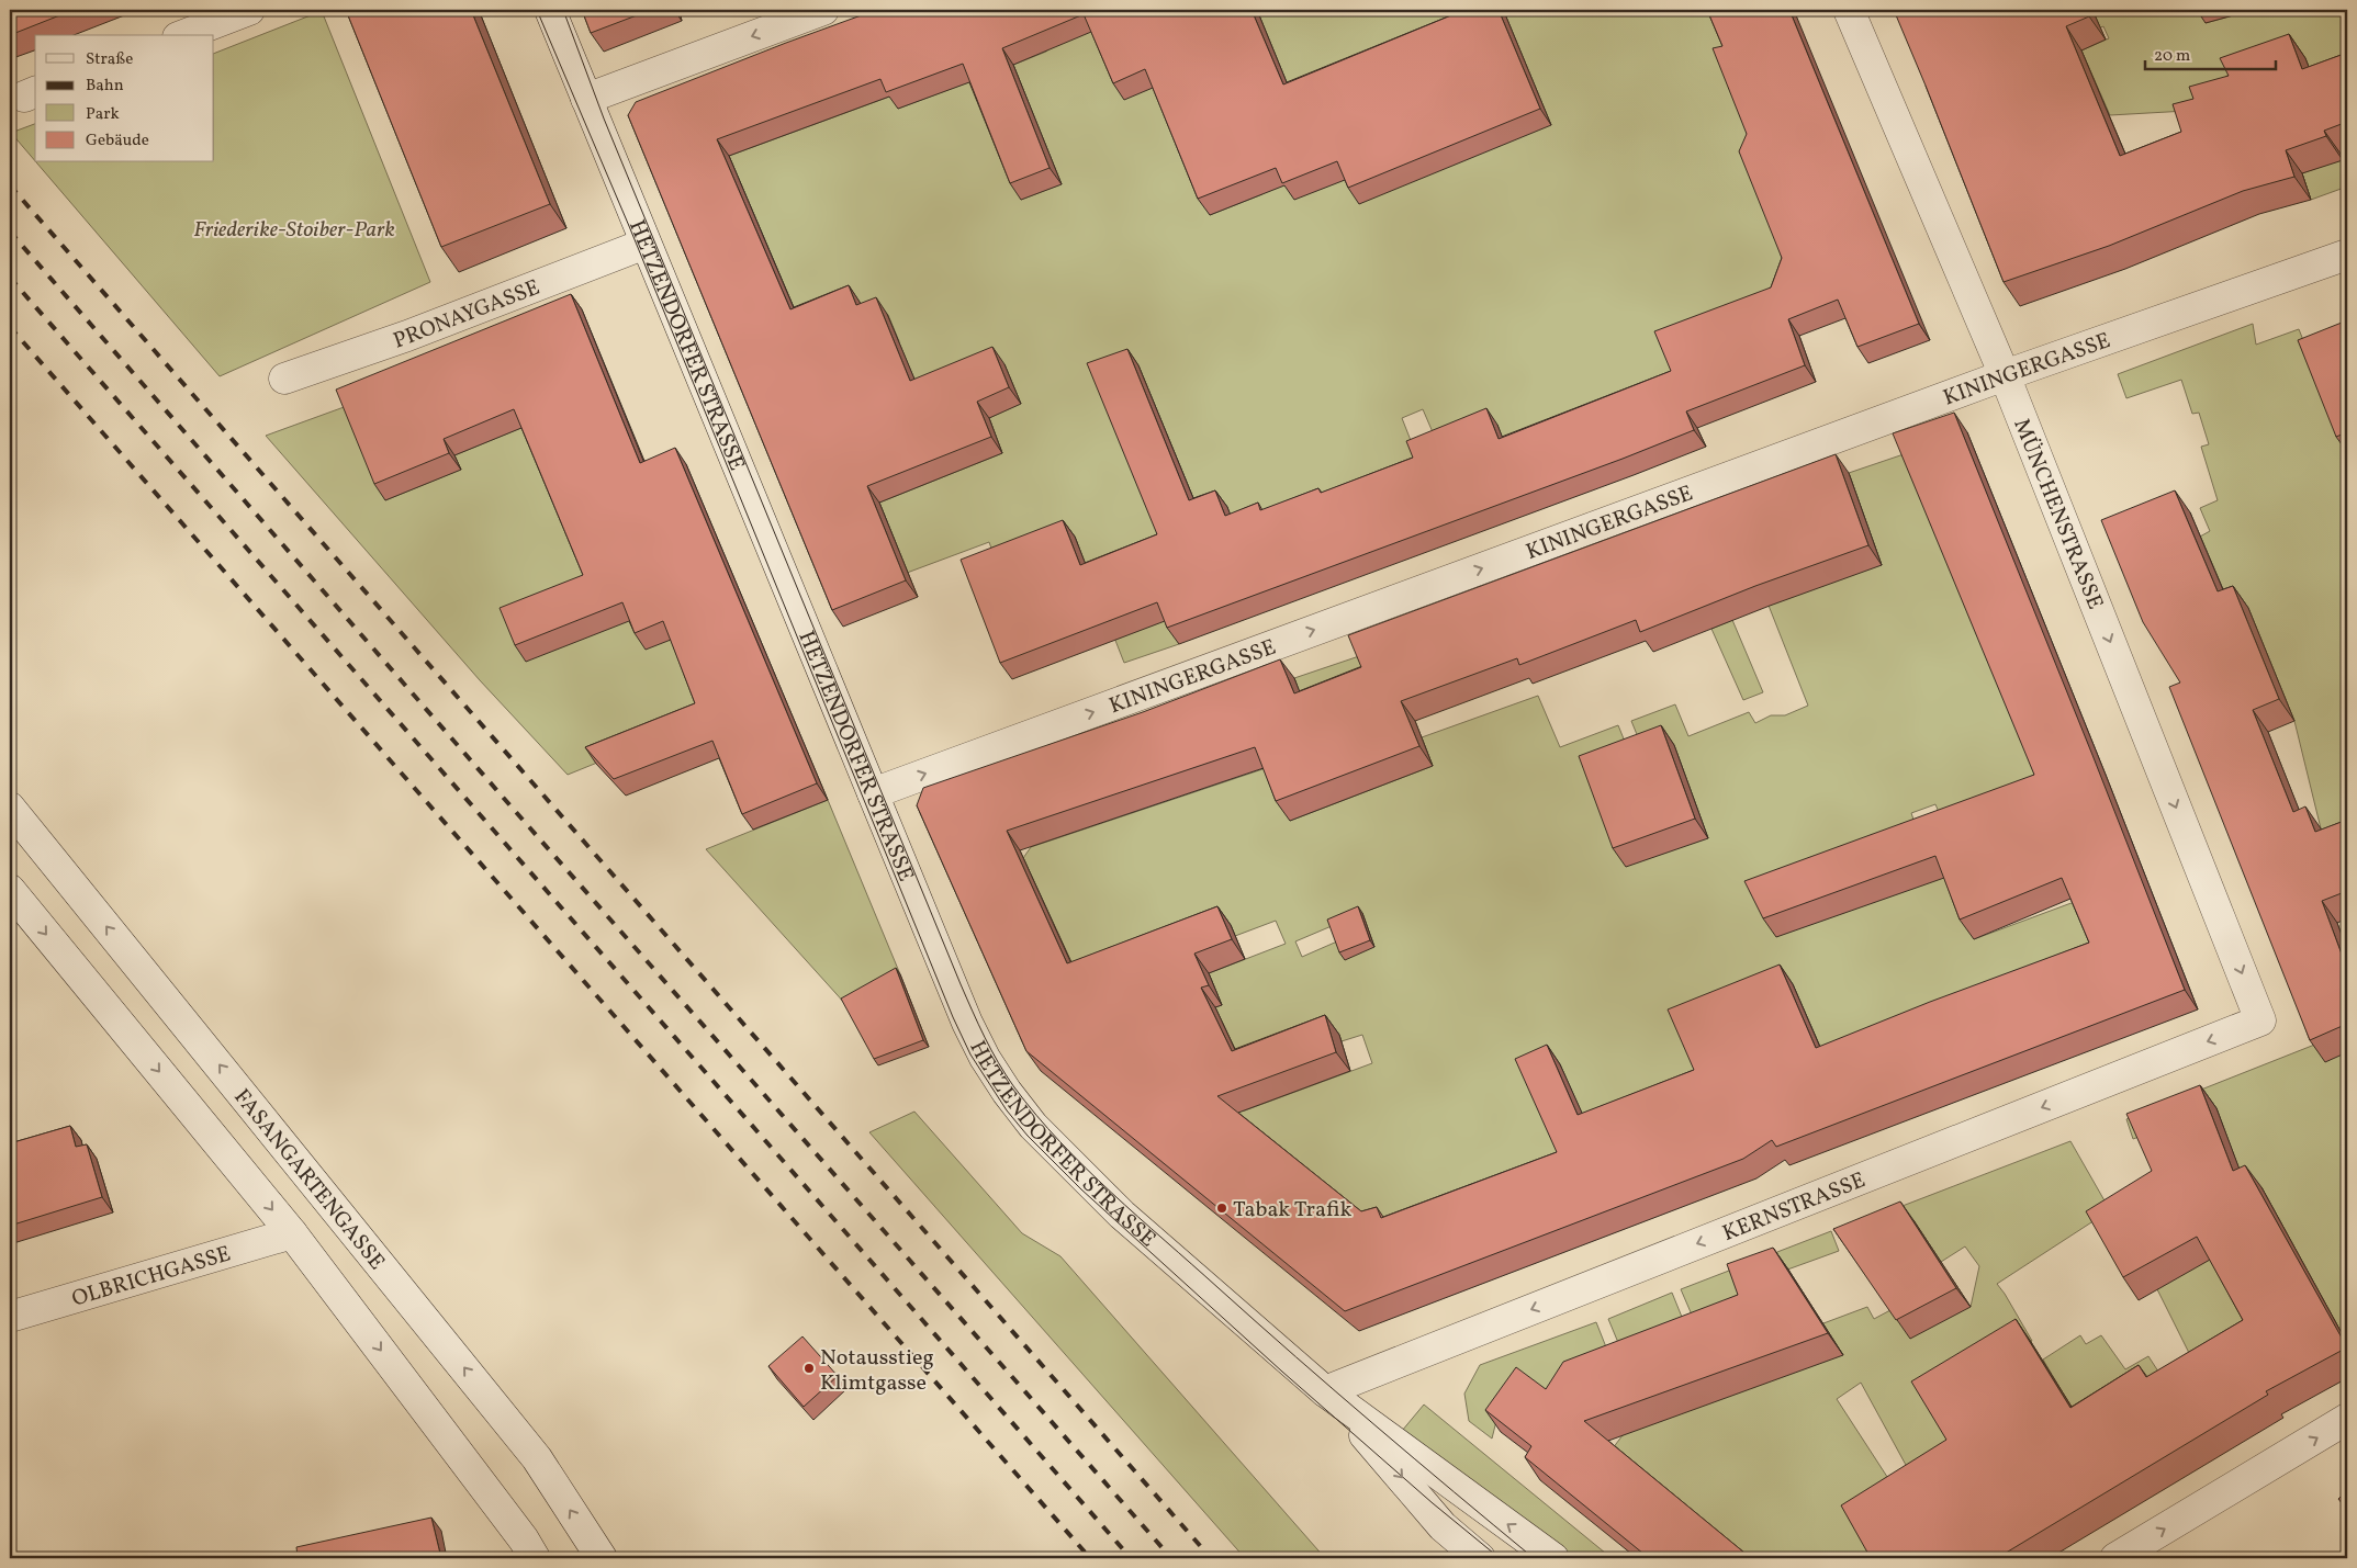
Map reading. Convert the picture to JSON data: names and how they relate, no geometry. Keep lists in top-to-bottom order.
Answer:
{
  "streets": {
    "street": [
      "PRONAYGASSE",
      "HETZENDORFER STRASSE",
      "KININGERGASSE",
      "MÜNCHENSTRASSE",
      "FASANGARTENGASSE",
      "KERNSTRASSE",
      "OLBRICHGASSE"
    ]
  },
  "crossings": [
    ["PRONAYGASSE", "HETZENDORFER STRASSE"],
    ["HETZENDORFER STRASSE", "KININGERGASSE"],
    ["HETZENDORFER STRASSE", "KERNSTRASSE"],
    ["KININGERGASSE", "MÜNCHENSTRASSE"],
    ["MÜNCHENSTRASSE", "KERNSTRASSE"]
  ],
  "one_way": ["KININGERGASSE", "MÜNCHENSTRASSE", "KERNSTRASSE"],
  "parks": ["Friederike-Stoiber-Park"],
  "places": ["Tabak Trafik", "Notausstieg Klimtgasse"],
  "legend": [
    "Straße",
    "Bahn",
    "Park",
    "Gebäude"
  ],
  "scale_bar": "20 m"
}
